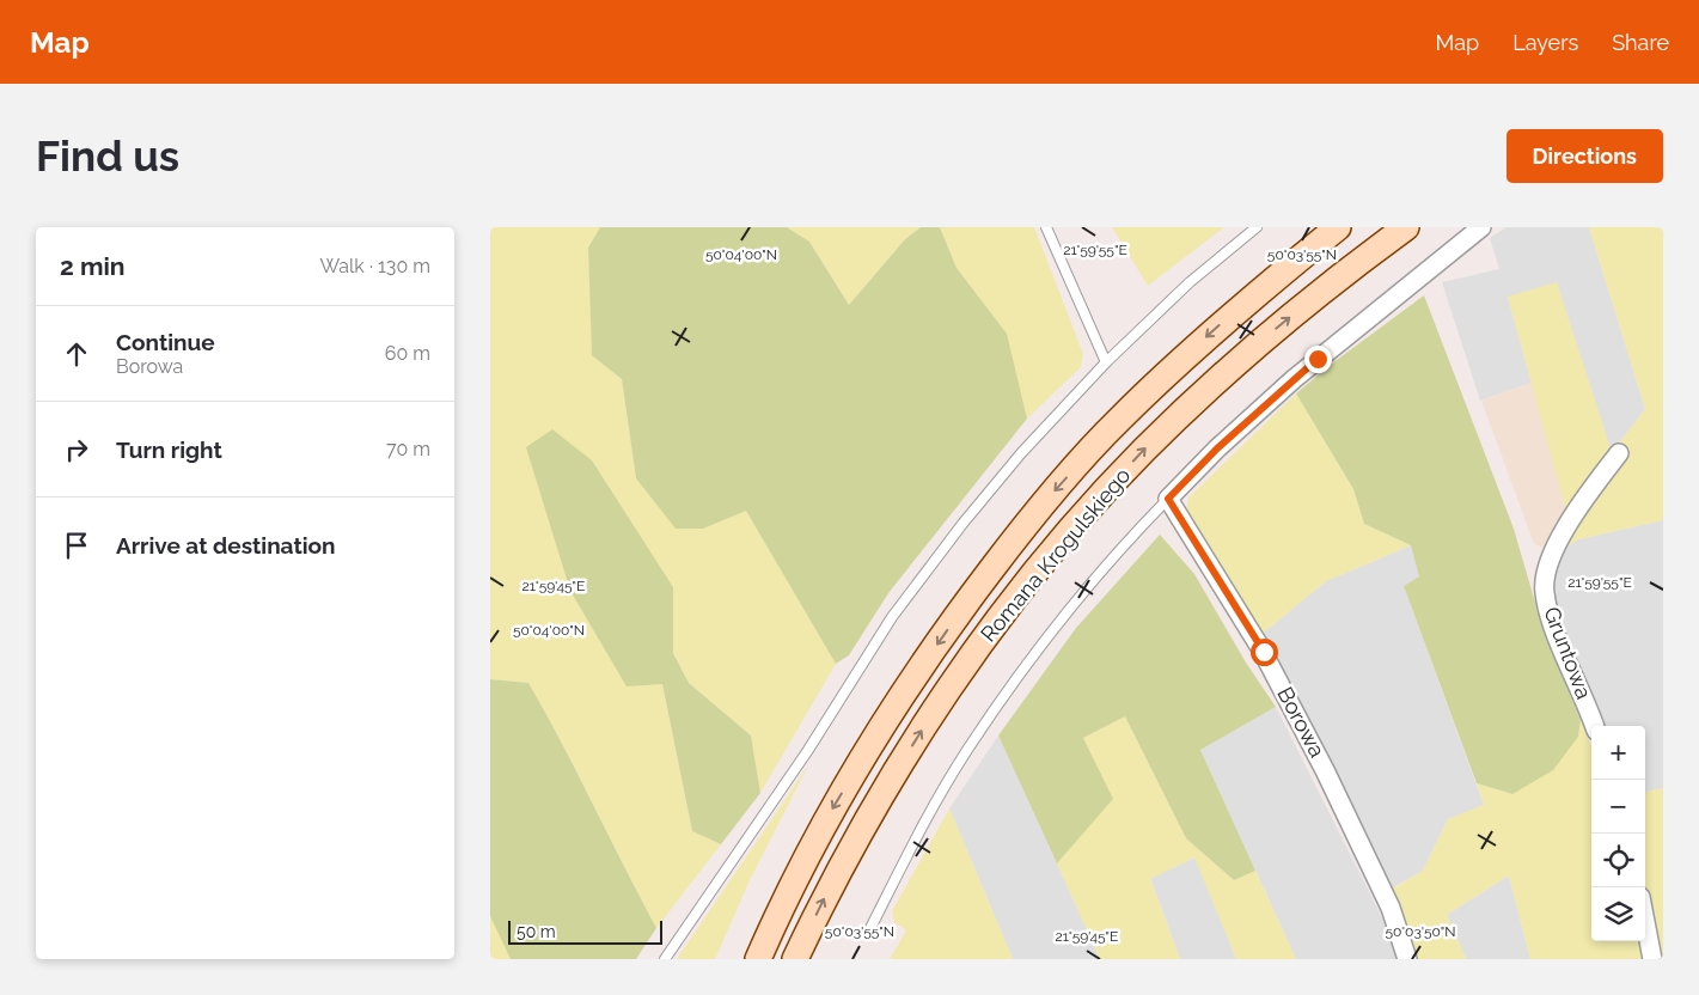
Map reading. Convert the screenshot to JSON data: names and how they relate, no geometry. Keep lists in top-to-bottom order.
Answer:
{
  "streets": {
    "main road": ["Romana Krogulskiego"],
    "street": ["Gruntowa", "Borowa"]
  },
  "scale_bar": "50 m",
  "page": {
    "header": "Map",
    "nav": ["Map", "Layers", "Share"],
    "buttons": "Directions",
    "title": "Find us",
    "heading": ["2 min", "Walk · 130 m"],
    "list": [
      ["Continue", "Borowa", "60 m"],
      ["Turn right", "70 m"],
      "Arrive at destination"
    ],
    "map_buttons": ["+", "−"],
    "scale": "50 m"
  },
  "coordinates": [
    "21°59'55\"E",
    "50°04'00\"N",
    "50°03'55\"N",
    "21°59'45\"E",
    "50°03'50\"N"
  ]
}
